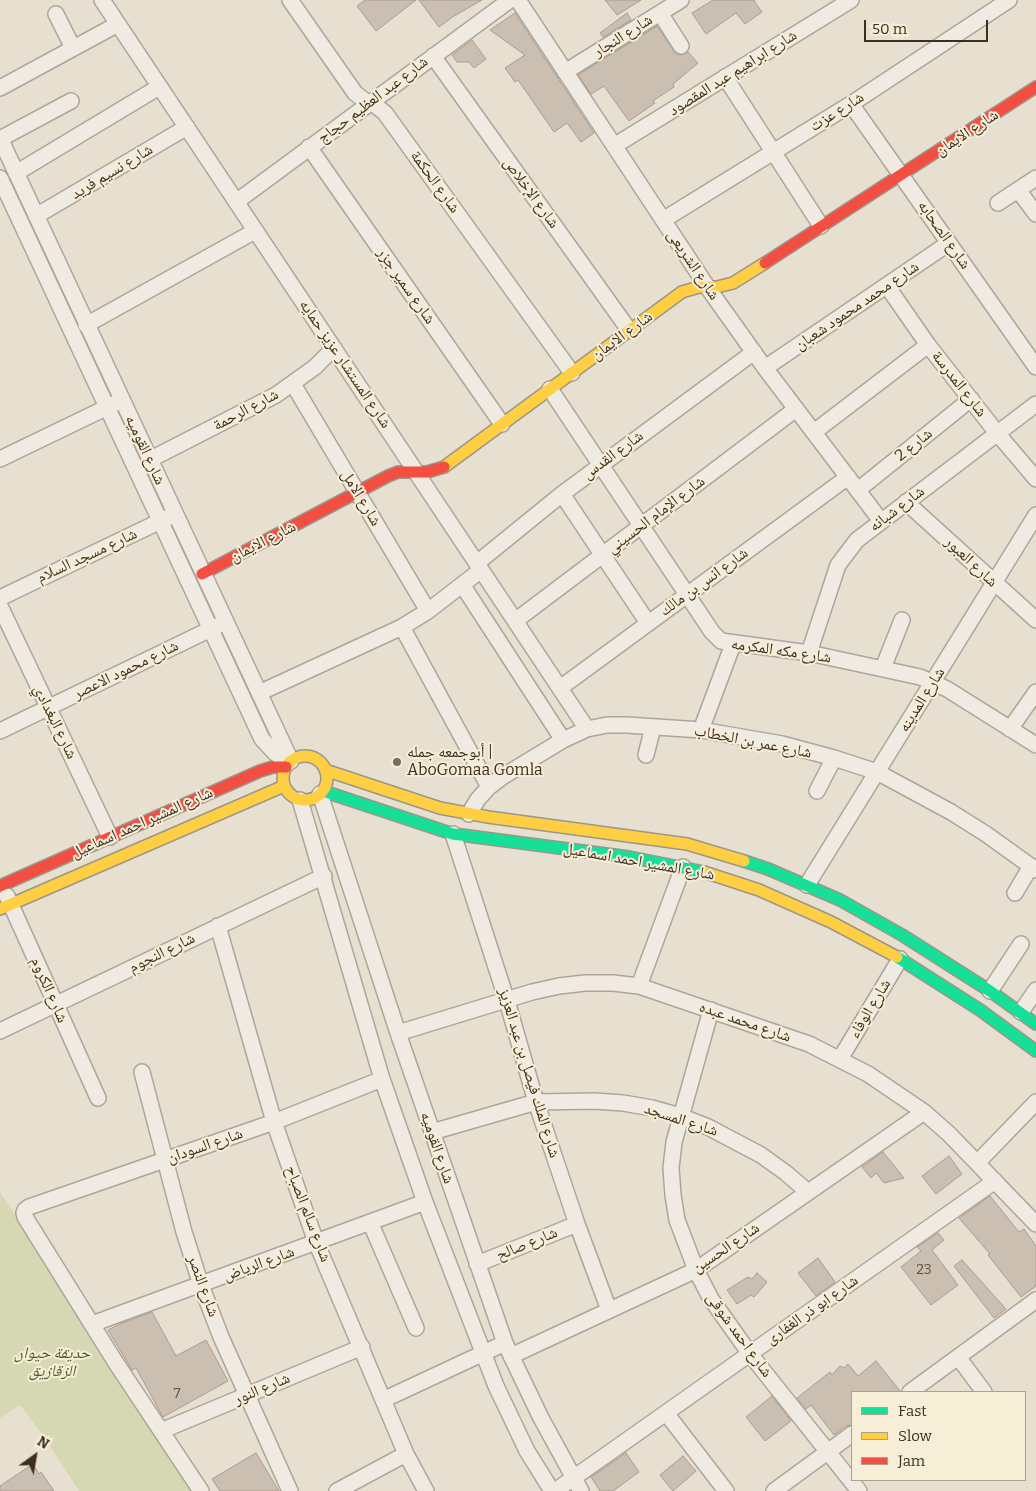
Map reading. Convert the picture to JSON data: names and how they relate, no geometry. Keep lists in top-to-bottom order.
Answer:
{
  "streets": {
    "street": [
      "شارع النجار",
      "شارع ابراهيم عبد المقصود",
      "شارع عبد العظيم حجاج",
      "شارع عزت",
      "شارع الايمان",
      "شارع نسيم فريد",
      "شارع الحكمة",
      "شارع الإخلاص",
      "شارع الصحابه",
      "شارع الشريعى",
      "شارع سمير جزر",
      "شارع محمد محمود شعبان",
      "شارع المستشار عزيز حمايه",
      "شارع المدرسة",
      "شارع الرحمة",
      "شارع 2",
      "شارع القوميه",
      "شارع القدس",
      "شارع الامل",
      "شارع شبانه",
      "شارع الإمام الحسيني",
      "شارع مسجد السلام",
      "شارع العبور",
      "شارع انس بن مالك",
      "شارع مكه المكرمه",
      "شارع محمود الاعصر",
      "شارع المدينه",
      "شارع البغدادي",
      "شارع عمر بن الخطاب",
      "شارع المشير احمد اسماعيل",
      "شارع النجوم",
      "شارع الكروم",
      "شارع الوفاء",
      "شارع محمد عبده",
      "شارع الملك فيصل بن عبد العزيز",
      "شارع المسجد",
      "شارع السودان",
      "شارع سالم الصباح",
      "شارع صالح",
      "شارع الحسين",
      "شارع الرياض",
      "شارع النصر",
      "شارع ابو ذر الغفارى",
      "شارع احمد شوقى",
      "شارع النور"
    ]
  },
  "crossings": [
    ["شارع النجار", "شارع الشريعى"],
    ["شارع ابراهيم عبد المقصود", "شارع الشريعى"],
    ["شارع عبد العظيم حجاج", "شارع الحكمة"],
    ["شارع عبد العظيم حجاج", "شارع الإخلاص"],
    ["شارع عبد العظيم حجاج", "شارع سمير جزر"],
    ["شارع عبد العظيم حجاج", "شارع المستشار عزيز حمايه"],
    ["شارع عزت", "شارع الصحابه"],
    ["شارع عزت", "شارع الشريعى"],
    ["شارع الايمان", "شارع الحكمة"],
    ["شارع الايمان", "شارع الإخلاص"],
    ["شارع الايمان", "شارع الصحابه"],
    ["شارع الايمان", "شارع الشريعى"],
    ["شارع الايمان", "شارع سمير جزر"],
    ["شارع الايمان", "شارع المستشار عزيز حمايه"],
    ["شارع الايمان", "شارع القوميه"],
    ["شارع الايمان", "شارع الامل"],
    ["شارع الايمان", "شارع مكه المكرمه"],
    ["شارع نسيم فريد", "شارع المستشار عزيز حمايه"],
    ["شارع نسيم فريد", "شارع القوميه"],
    ["شارع الصحابه", "شارع محمد محمود شعبان"],
    ["شارع الشريعى", "شارع محمد محمود شعبان"],
    ["شارع الشريعى", "شارع 2"],
    ["شارع الشريعى", "شارع القدس"],
    ["شارع الشريعى", "شارع شبانه"],
    ["شارع الشريعى", "شارع الإمام الحسيني"],
    ["شارع الشريعى", "شارع انس بن مالك"],
    ["شارع محمد محمود شعبان", "شارع المدرسة"],
    ["شارع المستشار عزيز حمايه", "شارع الرحمة"],
    ["شارع المستشار عزيز حمايه", "شارع القدس"],
    ["شارع المستشار عزيز حمايه", "شارع الإمام الحسيني"],
    ["شارع المستشار عزيز حمايه", "شارع انس بن مالك"],
    ["شارع المستشار عزيز حمايه", "شارع عمر بن الخطاب"],
    ["شارع المدرسة", "شارع 2"],
    ["شارع المدرسة", "شارع شبانه"],
    ["شارع الرحمة", "شارع القوميه"],
    ["شارع الرحمة", "شارع الامل"],
    ["شارع القوميه", "شارع القدس"],
    ["شارع القوميه", "شارع مسجد السلام"],
    ["شارع القوميه", "شارع محمود الاعصر"],
    ["شارع القوميه", "شارع المشير احمد اسماعيل"],
    ["شارع القوميه", "شارع النجوم"],
    ["شارع القوميه", "شارع محمد عبده"],
    ["شارع القوميه", "شارع المسجد"],
    ["شارع القوميه", "شارع السودان"],
    ["شارع القوميه", "شارع صالح"],
    ["شارع القوميه", "شارع الحسين"],
    ["شارع القوميه", "شارع الرياض"],
    ["شارع القوميه", "شارع ابو ذر الغفارى"],
    ["شارع القدس", "شارع الامل"],
    ["شارع القدس", "شارع مكه المكرمه"],
    ["شارع شبانه", "شارع العبور"],
    ["شارع شبانه", "شارع مكه المكرمه"],
    ["شارع الإمام الحسيني", "شارع مكه المكرمه"],
    ["شارع العبور", "شارع المدينه"],
    ["شارع انس بن مالك", "شارع مكه المكرمه"],
    ["شارع مكه المكرمه", "شارع المدينه"],
    ["شارع محمود الاعصر", "شارع البغدادي"],
    ["شارع المدينه", "شارع عمر بن الخطاب"],
    ["شارع المدينه", "شارع المشير احمد اسماعيل"],
    ["شارع البغدادي", "شارع المشير احمد اسماعيل"],
    ["شارع عمر بن الخطاب", "شارع المشير احمد اسماعيل"],
    ["شارع المشير احمد اسماعيل", "شارع الكروم"],
    ["شارع المشير احمد اسماعيل", "شارع الوفاء"],
    ["شارع المشير احمد اسماعيل", "شارع الملك فيصل بن عبد العزيز"],
    ["شارع النجوم", "شارع الكروم"],
    ["شارع النجوم", "شارع سالم الصباح"],
    ["شارع الوفاء", "شارع محمد عبده"],
    ["شارع محمد عبده", "شارع الملك فيصل بن عبد العزيز"],
    ["شارع محمد عبده", "شارع الحسين"],
    ["شارع محمد عبده", "شارع ابو ذر الغفارى"],
    ["شارع محمد عبده", "شارع احمد شوقى"],
    ["شارع الملك فيصل بن عبد العزيز", "شارع المسجد"],
    ["شارع الملك فيصل بن عبد العزيز", "شارع صالح"],
    ["شارع الملك فيصل بن عبد العزيز", "شارع الحسين"],
    ["شارع المسجد", "شارع الحسين"],
    ["شارع المسجد", "شارع احمد شوقى"],
    ["شارع السودان", "شارع سالم الصباح"],
    ["شارع السودان", "شارع الرياض"],
    ["شارع السودان", "شارع النصر"],
    ["شارع سالم الصباح", "شارع الحسين"],
    ["شارع سالم الصباح", "شارع الرياض"],
    ["شارع سالم الصباح", "شارع النور"],
    ["شارع الحسين", "شارع احمد شوقى"],
    ["شارع الرياض", "شارع النصر"],
    ["شارع النصر", "شارع النور"],
    ["شارع ابو ذر الغفارى", "شارع احمد شوقى"]
  ],
  "parks": ["حديقة حيوان الزقازيق"],
  "places": ["أبوجمعه جمله | AboGomaa Gomla"],
  "house_numbers": ["23", "7"],
  "legend": ["Fast", "Slow", "Jam"],
  "scale_bar": "50 m",
  "north": "top right"
}
